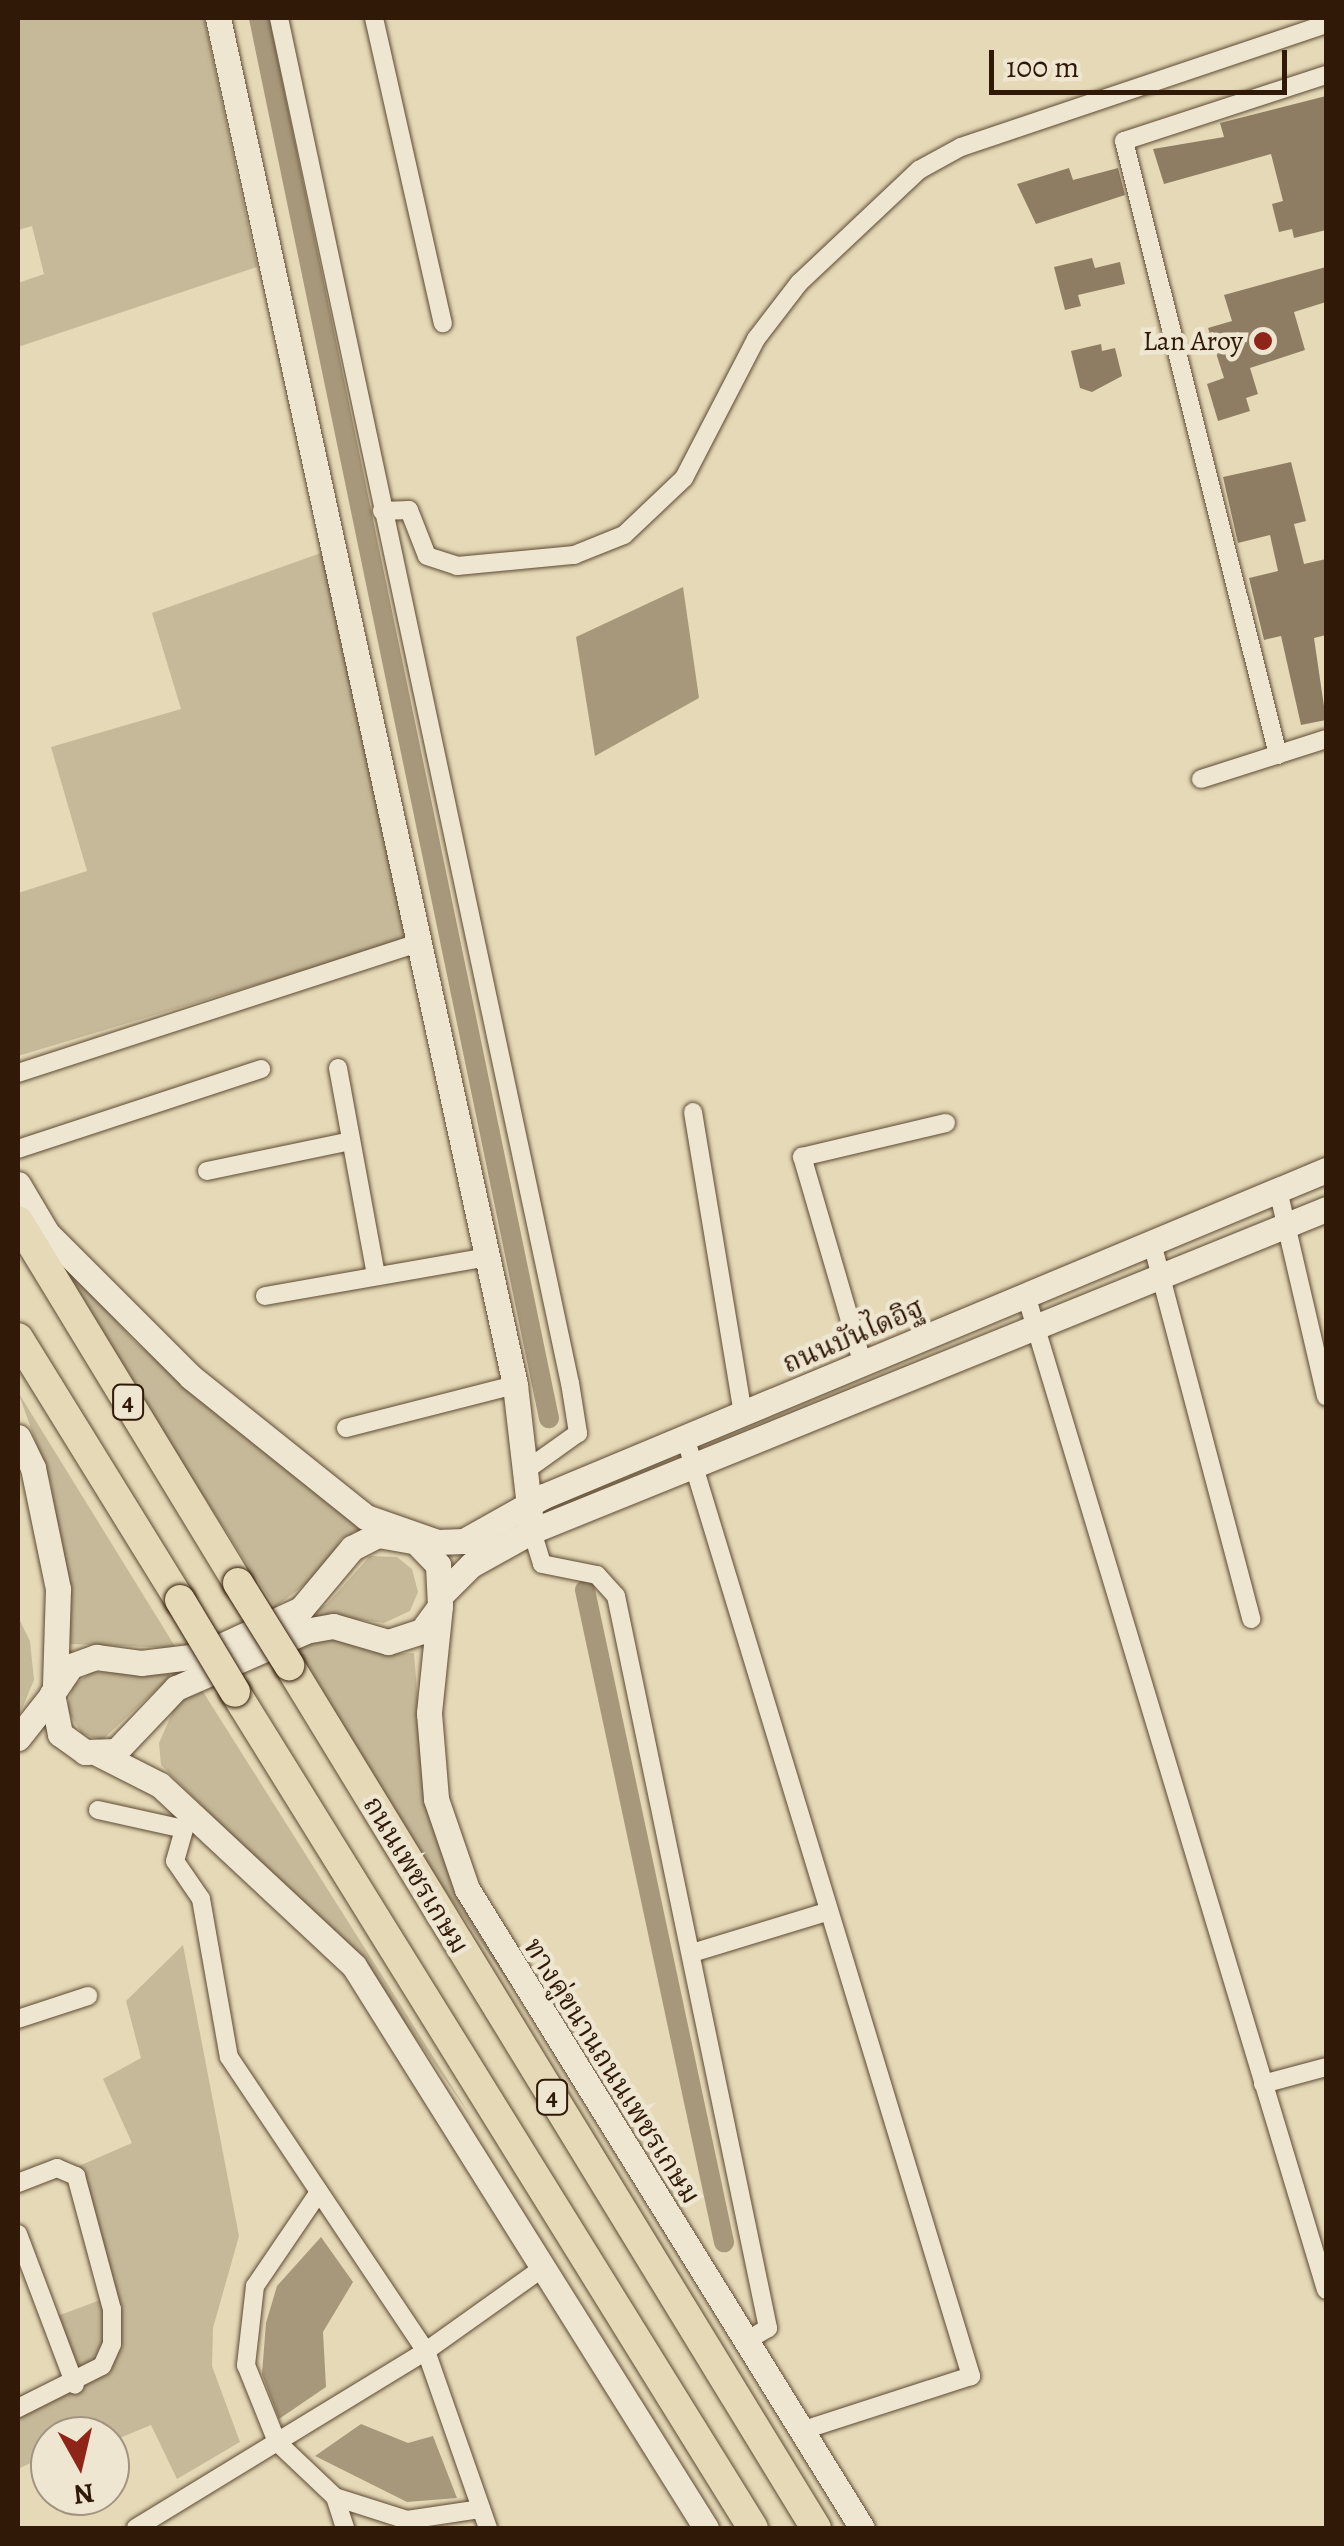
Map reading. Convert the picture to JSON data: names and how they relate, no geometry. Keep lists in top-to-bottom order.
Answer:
{
  "streets": {
    "highway": ["4", "ถนนเพชรเกษม"],
    "main road": ["ถนนบันไดอิฐ", "ทางคู่ขนานถนนเพชรเกษม"]
  },
  "crossings": [
    ["ถนนบันไดอิฐ", "4"],
    ["ถนนบันไดอิฐ", "ทางคู่ขนานถนนเพชรเกษม"]
  ],
  "places": ["Lan Aroy"],
  "scale_bar": "100 m",
  "north": "bottom"
}
